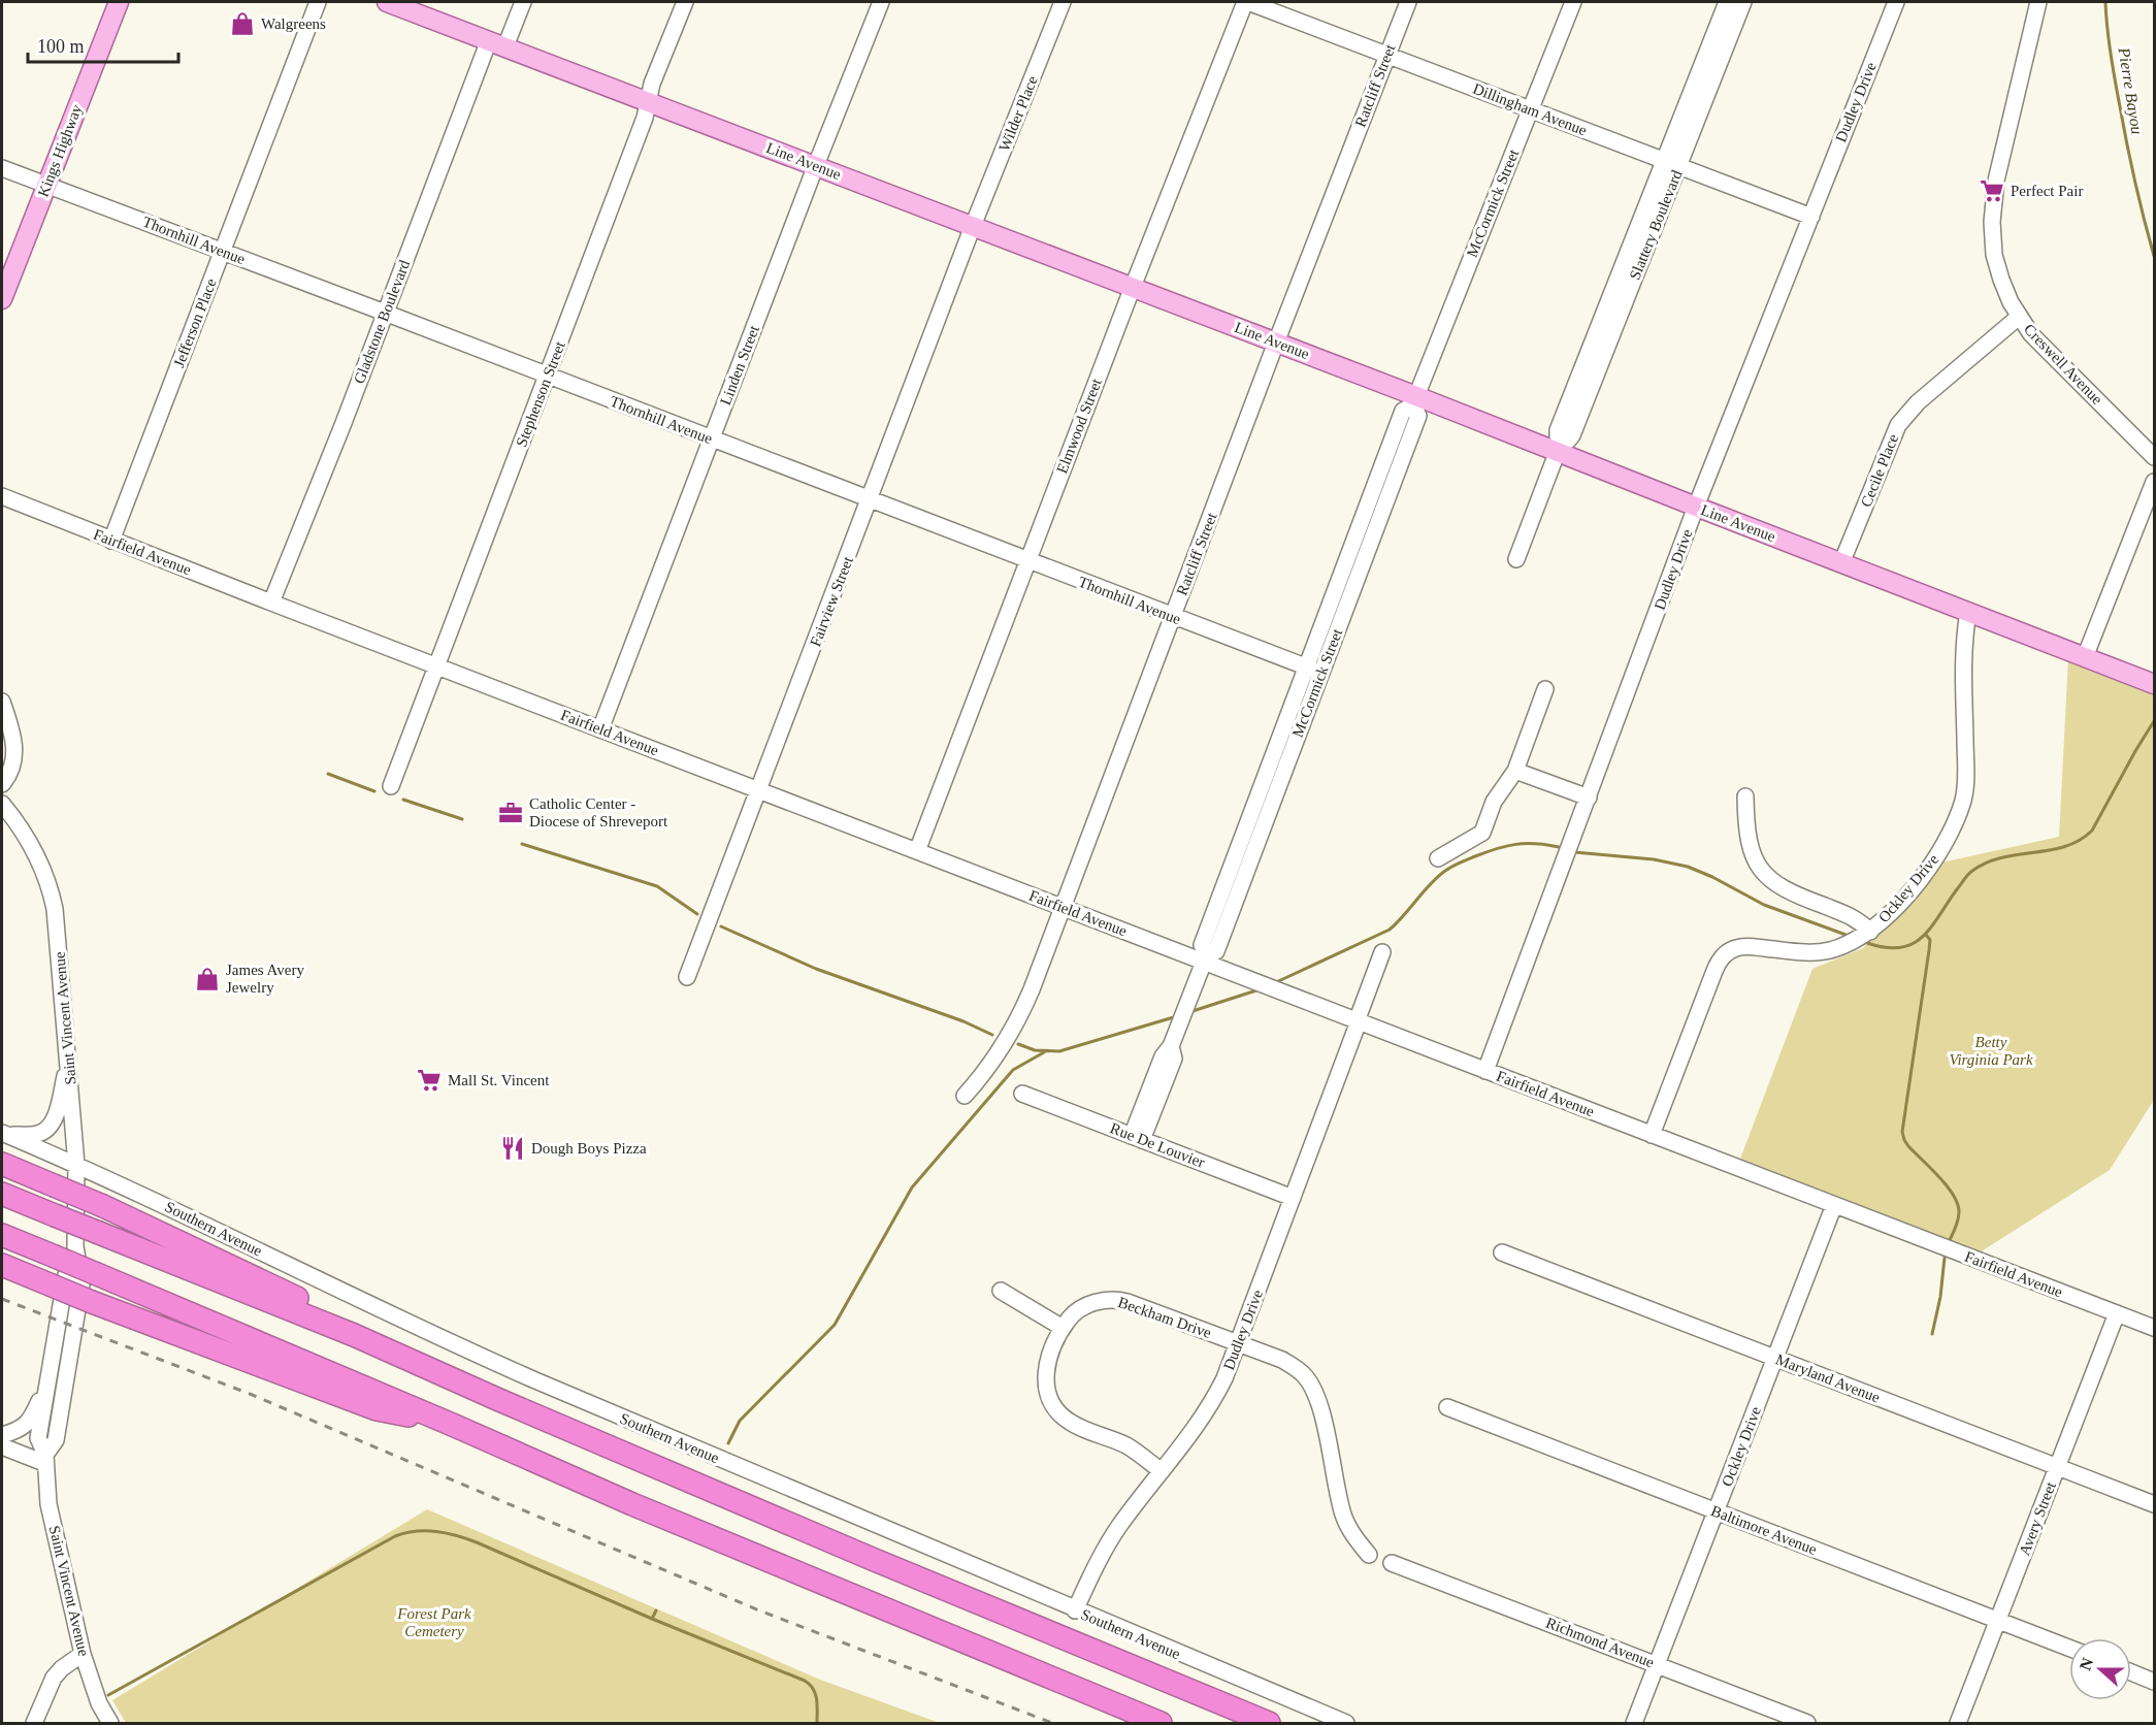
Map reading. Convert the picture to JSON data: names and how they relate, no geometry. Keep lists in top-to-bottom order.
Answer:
{
  "streets": {
    "main road": ["Kings Highway", "Line Avenue"],
    "street": [
      "Ratcliff Street",
      "Dudley Drive",
      "Dillingham Avenue",
      "Wilder Place",
      "McCormick Street",
      "Slattery Boulevard",
      "Thornhill Avenue",
      "Gladstone Boulevard",
      "Jefferson Place",
      "Creswell Avenue",
      "Linden Street",
      "Stephenson Street",
      "Elmwood Street",
      "Cecile Place",
      "Fairfield Avenue",
      "Fairview Street",
      "Ockley Drive",
      "Saint Vincent Avenue",
      "Rue De Louvier",
      "Southern Avenue",
      "Beckham Drive",
      "Maryland Avenue",
      "Avery Street",
      "Baltimore Avenue",
      "Richmond Avenue"
    ]
  },
  "crossings": [
    ["Ratcliff Street", "Dillingham Avenue"],
    ["Ratcliff Street", "Line Avenue"],
    ["Ratcliff Street", "Thornhill Avenue"],
    ["Ratcliff Street", "Fairfield Avenue"],
    ["Dudley Drive", "Dillingham Avenue"],
    ["Dudley Drive", "Line Avenue"],
    ["Dudley Drive", "Fairfield Avenue"],
    ["Dudley Drive", "Rue De Louvier"],
    ["Dudley Drive", "Southern Avenue"],
    ["Dudley Drive", "Beckham Drive"],
    ["Dillingham Avenue", "McCormick Street"],
    ["Dillingham Avenue", "Slattery Boulevard"],
    ["Dillingham Avenue", "Elmwood Street"],
    ["Wilder Place", "Line Avenue"],
    ["Wilder Place", "Fairview Street"],
    ["Kings Highway", "Thornhill Avenue"],
    ["Line Avenue", "McCormick Street"],
    ["Line Avenue", "Slattery Boulevard"],
    ["Line Avenue", "Gladstone Boulevard"],
    ["Line Avenue", "Linden Street"],
    ["Line Avenue", "Stephenson Street"],
    ["Line Avenue", "Elmwood Street"],
    ["Line Avenue", "Cecile Place"],
    ["Line Avenue", "Fairview Street"],
    ["Line Avenue", "Ockley Drive"],
    ["McCormick Street", "Thornhill Avenue"],
    ["McCormick Street", "Fairfield Avenue"],
    ["McCormick Street", "Rue De Louvier"],
    ["Thornhill Avenue", "Gladstone Boulevard"],
    ["Thornhill Avenue", "Jefferson Place"],
    ["Thornhill Avenue", "Linden Street"],
    ["Thornhill Avenue", "Stephenson Street"],
    ["Thornhill Avenue", "Elmwood Street"],
    ["Thornhill Avenue", "Fairview Street"],
    ["Gladstone Boulevard", "Fairfield Avenue"],
    ["Jefferson Place", "Fairfield Avenue"],
    ["Creswell Avenue", "Cecile Place"],
    ["Linden Street", "Fairfield Avenue"],
    ["Stephenson Street", "Fairfield Avenue"],
    ["Elmwood Street", "Fairfield Avenue"],
    ["Fairfield Avenue", "Fairview Street"],
    ["Fairfield Avenue", "Ockley Drive"],
    ["Fairfield Avenue", "Avery Street"],
    ["Ockley Drive", "Maryland Avenue"],
    ["Ockley Drive", "Baltimore Avenue"],
    ["Ockley Drive", "Richmond Avenue"],
    ["Saint Vincent Avenue", "Southern Avenue"],
    ["Maryland Avenue", "Avery Street"],
    ["Avery Street", "Baltimore Avenue"]
  ],
  "water": ["Pierre Bayou"],
  "parks": ["Betty Virginia Park", "Forest Park Cemetery"],
  "places": {
    "shop": ["Walgreens", "James Avery Jewelry"],
    "supermarket": ["Perfect Pair", "Mall St. Vincent"],
    "office": ["Catholic Center - Diocese of Shreveport"],
    "restaurant": ["Dough Boys Pizza"]
  },
  "scale_bar": "100 m",
  "north": "left"
}
